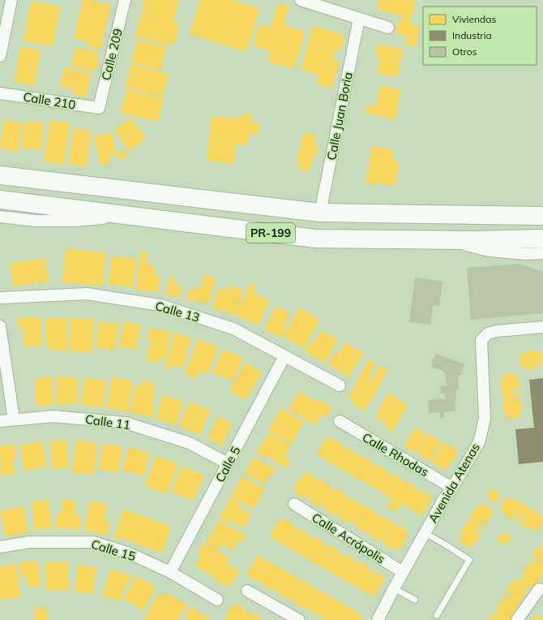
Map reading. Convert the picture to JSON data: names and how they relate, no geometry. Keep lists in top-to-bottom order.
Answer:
{
  "streets": {
    "main road": ["PR-199"],
    "street": [
      "Calle 209",
      "Calle 210",
      "Calle Juan Boria",
      "Calle 13",
      "Calle 11",
      "Calle Rhodas",
      "Calle 5",
      "Avenida Atenas",
      "Calle Acrópolis",
      "Calle 15"
    ]
  },
  "crossings": [
    ["Calle 209", "Calle 210"],
    ["Calle Juan Boria", "PR-199"],
    ["Calle 13", "Calle 5"],
    ["Calle 11", "Calle 5"],
    ["Calle Rhodas", "Avenida Atenas"],
    ["Calle 5", "Calle 15"],
    ["Avenida Atenas", "Calle Acrópolis"]
  ],
  "legend": ["Viviendas", "Industria", "Otros"]
}
